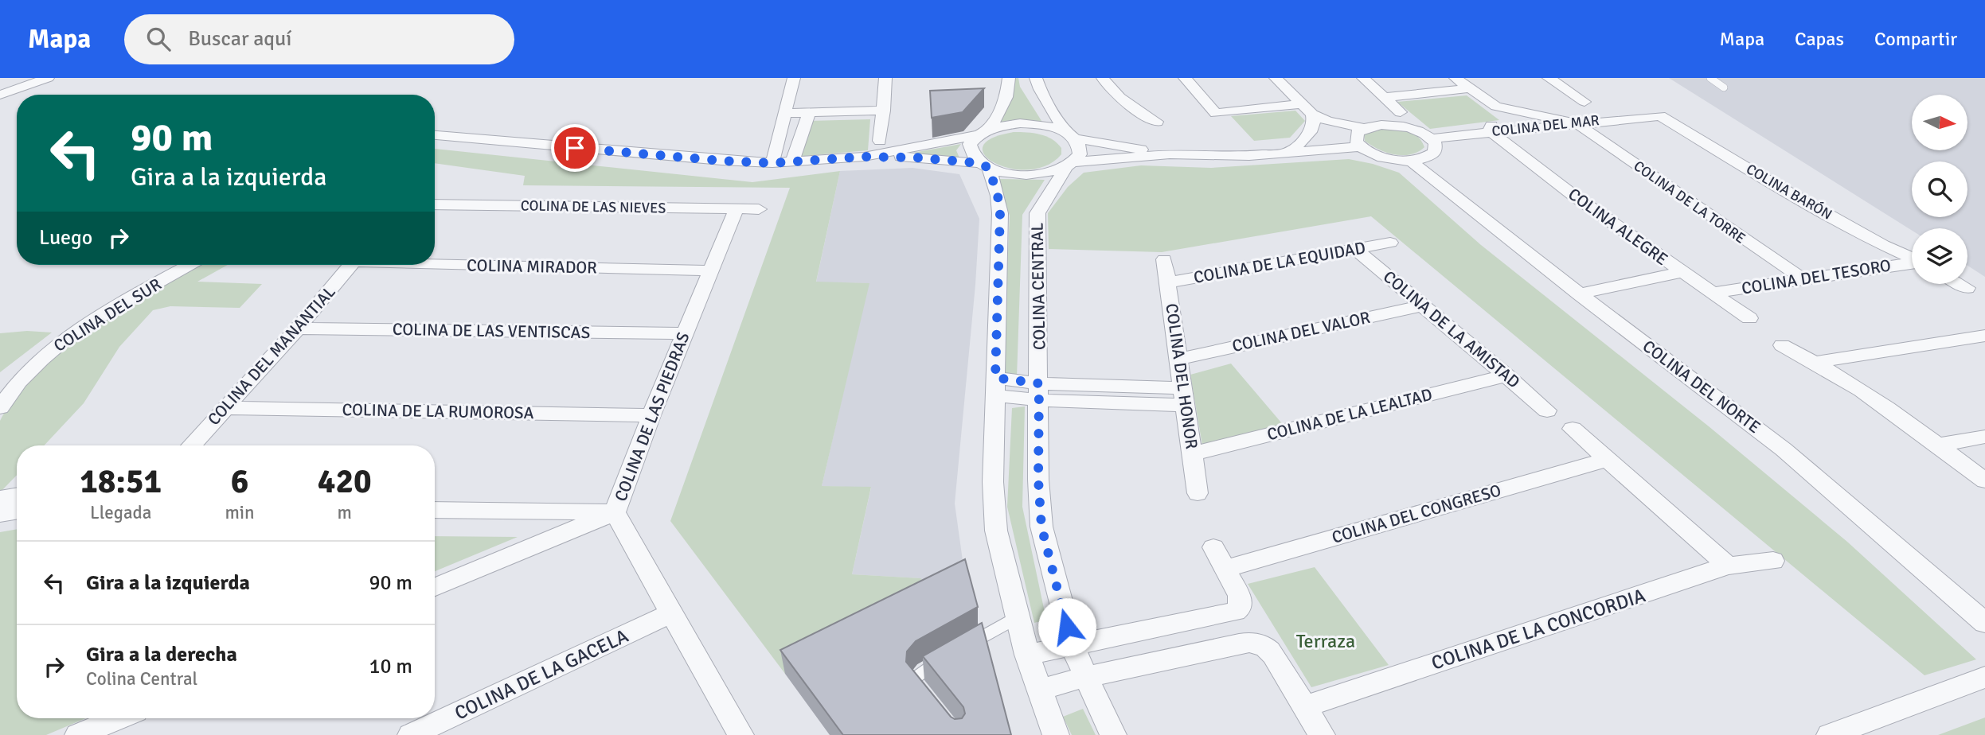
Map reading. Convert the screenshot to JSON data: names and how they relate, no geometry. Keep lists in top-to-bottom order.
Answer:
{
  "streets": {
    "street": [
      "COLINA DEL MAR",
      "COLINA BARÓN",
      "COLINA DE LA TORRE",
      "COLINA DE LAS NIEVES",
      "COLINA ALEGRE",
      "COLINA DE LA EQUIDAD",
      "COLINA MIRADOR",
      "COLINA DEL TESORO",
      "COLINA CENTRAL",
      "COLINA DEL SUR",
      "COLINA DE LA AMISTAD",
      "COLINA DE LAS VENTISCAS",
      "COLINA DEL VALOR",
      "COLINA DEL MANANTIAL",
      "COLINA DEL HONOR",
      "COLINA DEL NORTE",
      "COLINA DE LA RUMOROSA",
      "COLINA DE LA LEALTAD",
      "COLINA DE LAS PIEDRAS",
      "COLINA DEL CONGRESO",
      "COLINA DE LA CONCORDIA",
      "COLINA DE LA GACELA"
    ]
  },
  "crossings": [
    ["COLINA DEL MAR", "COLINA BARÓN"],
    ["COLINA DEL MAR", "COLINA DE LA TORRE"],
    ["COLINA DEL MAR", "COLINA ALEGRE"],
    ["COLINA DE LA TORRE", "COLINA DEL TESORO"],
    ["COLINA DE LAS NIEVES", "COLINA DE LAS PIEDRAS"],
    ["COLINA ALEGRE", "COLINA DEL TESORO"],
    ["COLINA DE LA EQUIDAD", "COLINA DE LA AMISTAD"],
    ["COLINA DE LA EQUIDAD", "COLINA DEL HONOR"],
    ["COLINA MIRADOR", "COLINA DE LAS PIEDRAS"],
    ["COLINA DE LA AMISTAD", "COLINA DEL VALOR"],
    ["COLINA DE LA AMISTAD", "COLINA DE LA LEALTAD"],
    ["COLINA DE LAS VENTISCAS", "COLINA DEL MANANTIAL"],
    ["COLINA DE LAS VENTISCAS", "COLINA DE LAS PIEDRAS"],
    ["COLINA DEL VALOR", "COLINA DEL HONOR"],
    ["COLINA DEL MANANTIAL", "COLINA DE LA RUMOROSA"],
    ["COLINA DEL HONOR", "COLINA DE LA LEALTAD"],
    ["COLINA DE LA RUMOROSA", "COLINA DE LAS PIEDRAS"],
    ["COLINA DE LAS PIEDRAS", "COLINA DE LA GACELA"]
  ],
  "parks": ["Terraza"],
  "north": "right",
  "page": {
    "header": "Mapa",
    "search": "Buscar aquí",
    "nav": ["Mapa", "Capas", "Compartir"],
    "turn": ["90 m", "Gira a la izquierda"],
    "then": "Luego",
    "eta": [
      "18:51",
      "Llegada",
      "6",
      "min",
      "420",
      "m"
    ],
    "list": [
      {
        "name": "Gira a la izquierda",
        "value": "90 m"
      },
      {
        "name": "Gira a la derecha",
        "note": "Colina Central",
        "value": "10 m"
      }
    ]
  }
}
